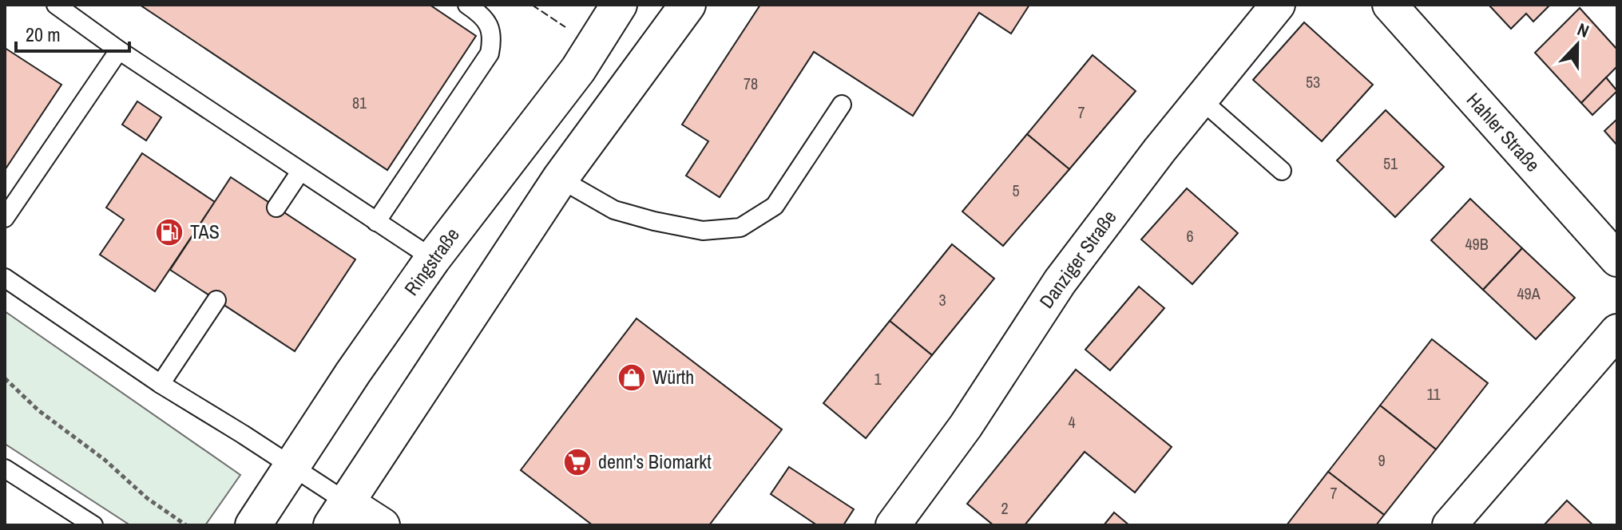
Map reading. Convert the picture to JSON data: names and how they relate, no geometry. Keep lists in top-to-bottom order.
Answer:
{
  "streets": {
    "main road": ["Ringstraße"],
    "street": ["Hahler Straße", "Danziger Straße"]
  },
  "places": {
    "fuel station": ["TAS"],
    "shop": ["Würth"],
    "supermarket": ["denn's Biomarkt"]
  },
  "house_numbers": [
    "53",
    "78",
    "81",
    "7",
    "51",
    "5",
    "6",
    "49B",
    "49A",
    "3",
    "1",
    "11",
    "4",
    "9",
    "7",
    "2"
  ],
  "scale_bar": "20 m",
  "north": "top"
}
